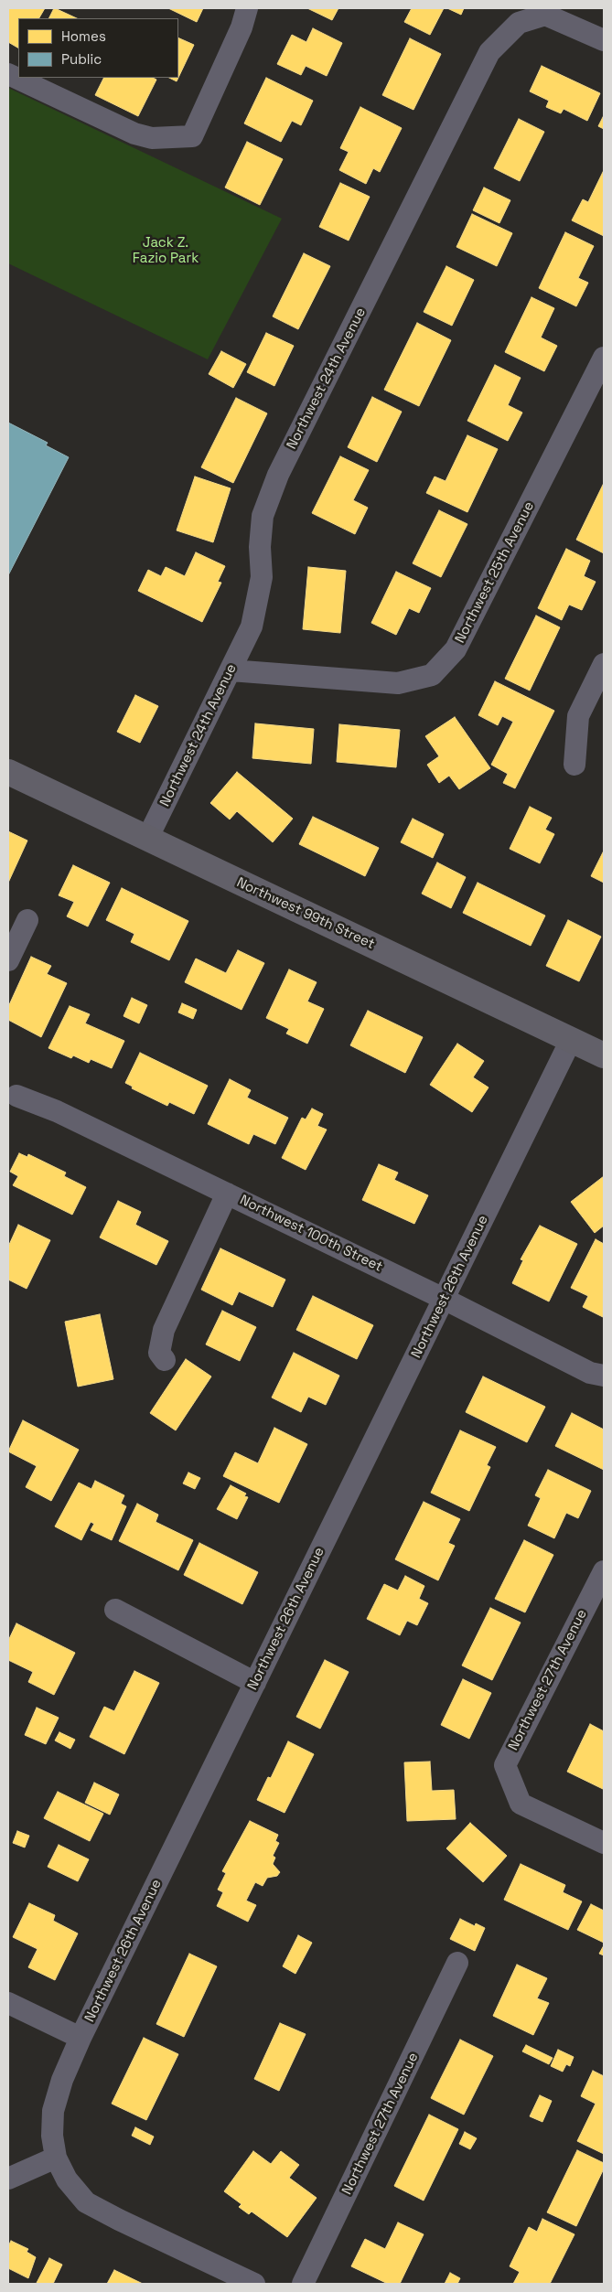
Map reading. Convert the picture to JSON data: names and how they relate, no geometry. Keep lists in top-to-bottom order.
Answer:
{
  "streets": {
    "main road": ["Northwest 99th Street"],
    "street": [
      "Northwest 24th Avenue",
      "Northwest 25th Avenue",
      "Northwest 100th Street",
      "Northwest 26th Avenue",
      "Northwest 27th Avenue"
    ]
  },
  "crossings": [
    ["Northwest 24th Avenue", "Northwest 25th Avenue"],
    ["Northwest 24th Avenue", "Northwest 99th Street"],
    ["Northwest 99th Street", "Northwest 26th Avenue"],
    ["Northwest 100th Street", "Northwest 26th Avenue"]
  ],
  "parks": ["Jack Z. Fazio Park"],
  "legend": ["Homes", "Public"]
}
